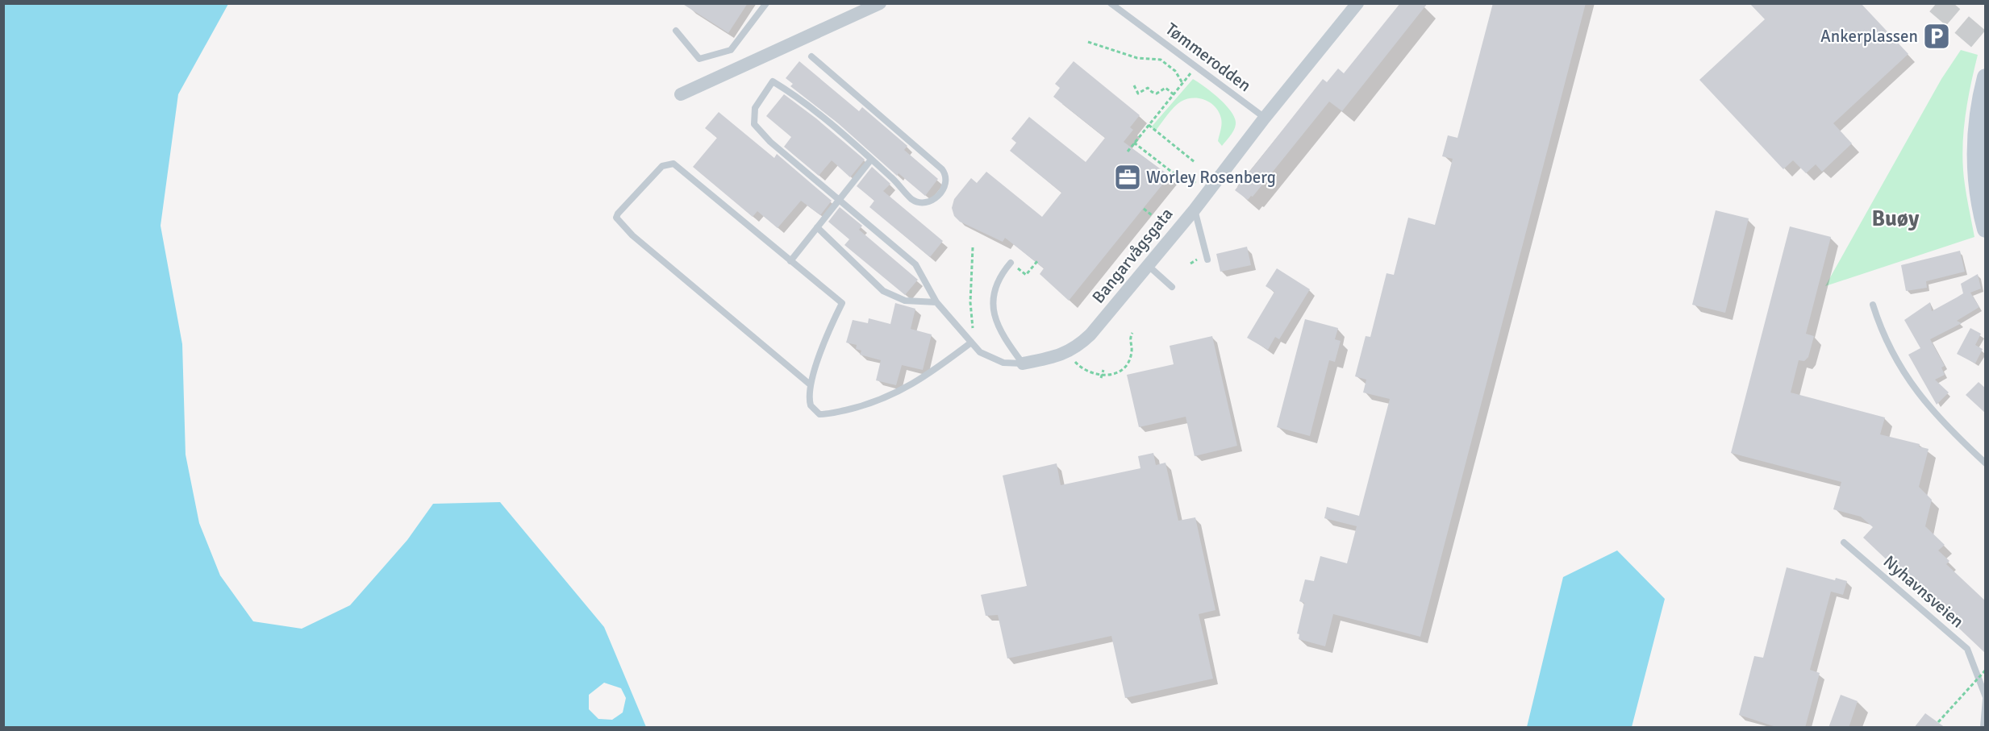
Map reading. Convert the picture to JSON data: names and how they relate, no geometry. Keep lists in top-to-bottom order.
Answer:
{
  "streets": {
    "street": ["Bangarvågsgata"],
    "lane": ["Tømmerodden", "Nyhavnsveien"]
  },
  "crossings": [
    ["Tømmerodden", "Bangarvågsgata"]
  ],
  "districts": ["Buøy"],
  "places": {
    "parking": ["Ankerplassen"],
    "office": ["Worley Rosenberg"]
  }
}
